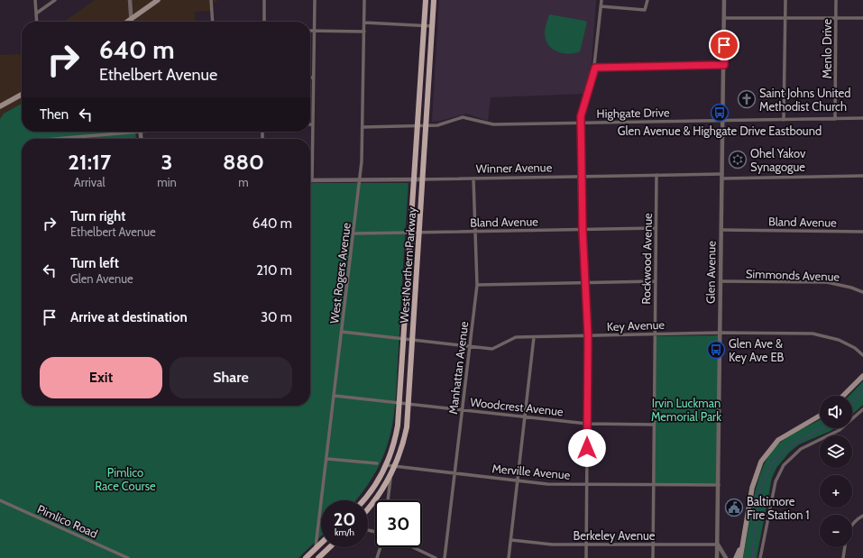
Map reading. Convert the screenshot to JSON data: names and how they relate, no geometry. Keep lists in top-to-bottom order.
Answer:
{
  "streets": {
    "main road": ["West Northern Parkway"],
    "street": [
      "Menlo Drive",
      "Highgate Drive",
      "Winner Avenue",
      "Bland Avenue",
      "Rockwood Avenue",
      "Glen Avenue",
      "West Rogers Avenue",
      "Simmonds Avenue",
      "Key Avenue",
      "Manhattan Avenue",
      "Woodcrest Avenue",
      "Merville Avenue",
      "Pimlico Road",
      "Berkeley Avenue"
    ]
  },
  "crossings": [
    ["Menlo Drive", "Highgate Drive"],
    ["Highgate Drive", "West Northern Parkway"],
    ["Highgate Drive", "Glen Avenue"],
    ["Highgate Drive", "West Rogers Avenue"],
    ["Winner Avenue", "Rockwood Avenue"],
    ["Winner Avenue", "West Northern Parkway"],
    ["Winner Avenue", "Glen Avenue"],
    ["Winner Avenue", "West Rogers Avenue"],
    ["Winner Avenue", "Manhattan Avenue"],
    ["Bland Avenue", "Rockwood Avenue"],
    ["Bland Avenue", "West Northern Parkway"],
    ["Bland Avenue", "Glen Avenue"],
    ["Bland Avenue", "West Rogers Avenue"],
    ["Bland Avenue", "Manhattan Avenue"],
    ["Rockwood Avenue", "Key Avenue"],
    ["Rockwood Avenue", "Woodcrest Avenue"],
    ["Rockwood Avenue", "Merville Avenue"],
    ["Rockwood Avenue", "Berkeley Avenue"],
    ["West Northern Parkway", "Key Avenue"],
    ["West Northern Parkway", "Woodcrest Avenue"],
    ["West Northern Parkway", "Merville Avenue"],
    ["Glen Avenue", "Simmonds Avenue"],
    ["Glen Avenue", "Key Avenue"],
    ["Glen Avenue", "Merville Avenue"],
    ["Glen Avenue", "Berkeley Avenue"],
    ["West Rogers Avenue", "Key Avenue"],
    ["West Rogers Avenue", "Woodcrest Avenue"],
    ["Key Avenue", "Manhattan Avenue"],
    ["Manhattan Avenue", "Woodcrest Avenue"],
    ["Manhattan Avenue", "Merville Avenue"]
  ],
  "parks": ["Irvin Luckman Memorial Park", "Pimlico Race Course"],
  "places": {
    "church": ["Saint Johns United Methodist Church"],
    "bus stop": ["Glen Avenue & Highgate Drive Eastbound", "Glen Ave & Key Ave EB"],
    "synagogue": ["Ohel Yakov Synagogue"],
    "public building": ["Baltimore Fire Station 1"]
  },
  "page": {
    "turn": ["640 m", "Ethelbert Avenue"],
    "then": "Then",
    "eta": [
      "21:17",
      "Arrival",
      "3",
      "min",
      "880",
      "m"
    ],
    "list": [
      {
        "name": "Turn right",
        "note": "Ethelbert Avenue",
        "value": "640 m"
      },
      {
        "name": "Turn left",
        "note": "Glen Avenue",
        "value": "210 m"
      },
      {
        "name": "Arrive at destination",
        "value": "30 m"
      }
    ],
    "buttons": ["Exit", "Share"],
    "map_buttons": ["+", "−"],
    "speed": "20 km/h",
    "limit": "30"
  }
}
